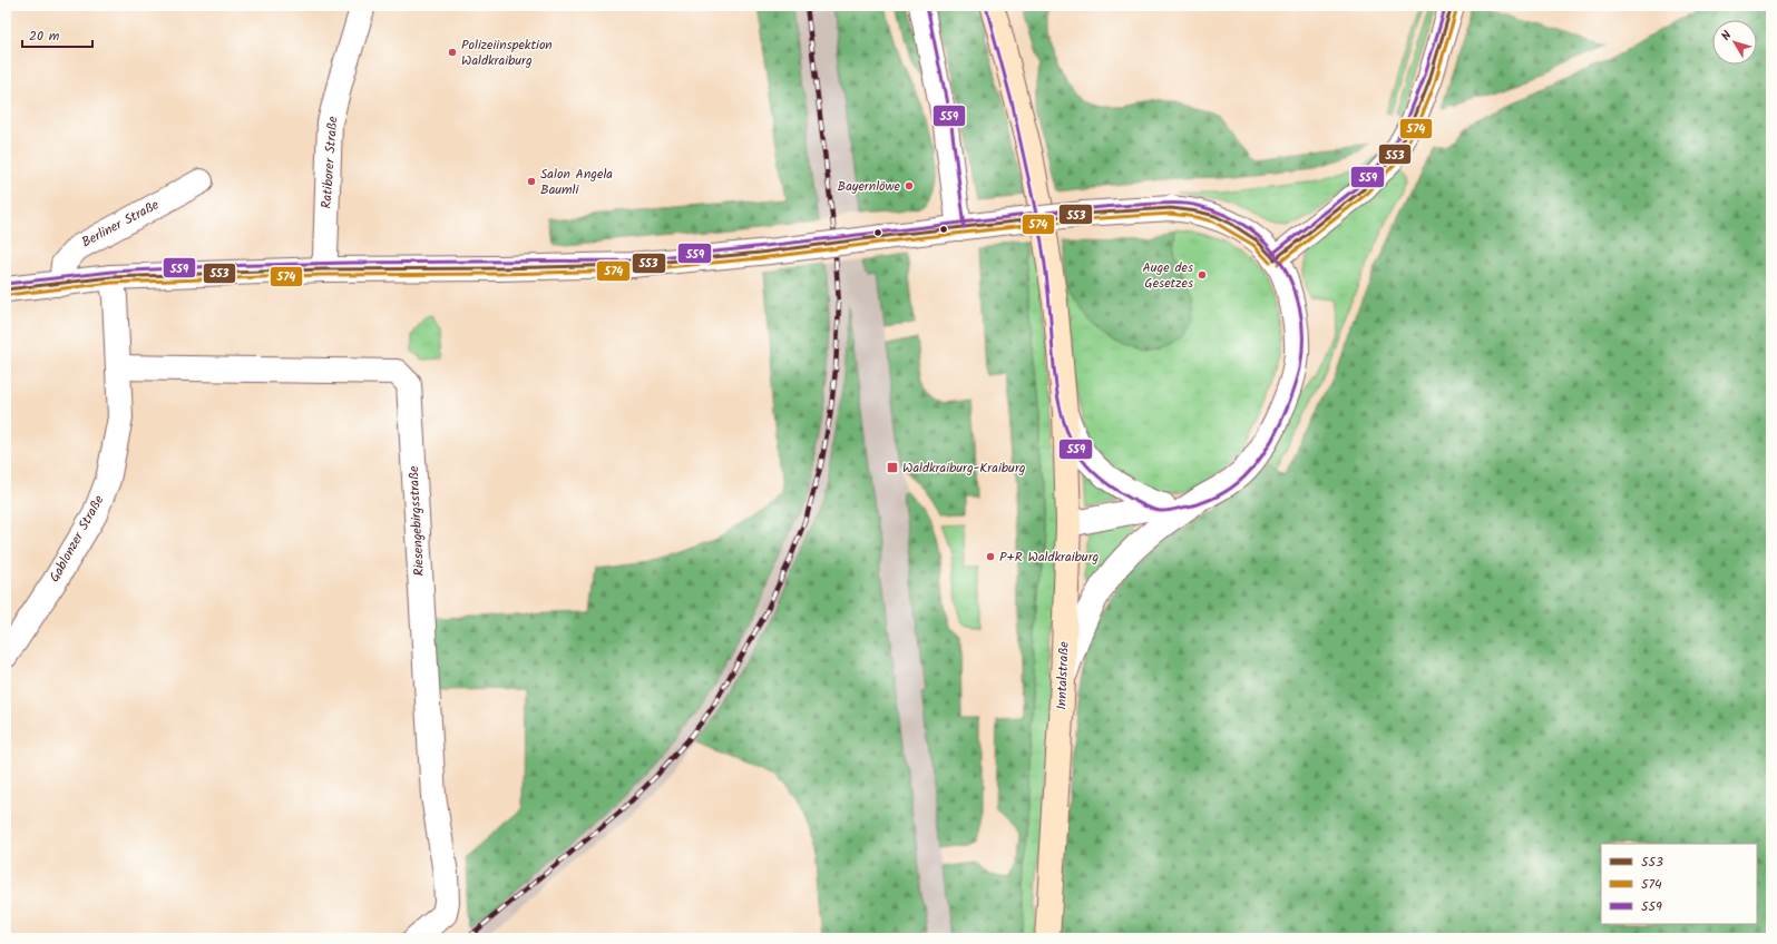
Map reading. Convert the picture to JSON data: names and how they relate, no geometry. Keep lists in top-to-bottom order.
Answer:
{
  "streets": {
    "main road": ["Inntalstraße"],
    "street": [
      "Ratiborer Straße",
      "Berliner Straße",
      "Riesengebirgsstraße",
      "Gablonzer Straße"
    ]
  },
  "crossings": [
    ["Riesengebirgsstraße", "Gablonzer Straße"]
  ],
  "places": {
    "other": [
      "Polizeiinspektion Waldkraiburg",
      "Salon Angela Baumli",
      "Bayernlöwe",
      "Auge des Gesetzes",
      "P+R Waldkraiburg"
    ],
    "transit": ["Waldkraiburg-Kraiburg"]
  },
  "lines": ["transit line 553", "transit line 559", "transit line 574"],
  "legend": ["553", "574", "559"],
  "scale_bar": "20 m",
  "north": "top left"
}
